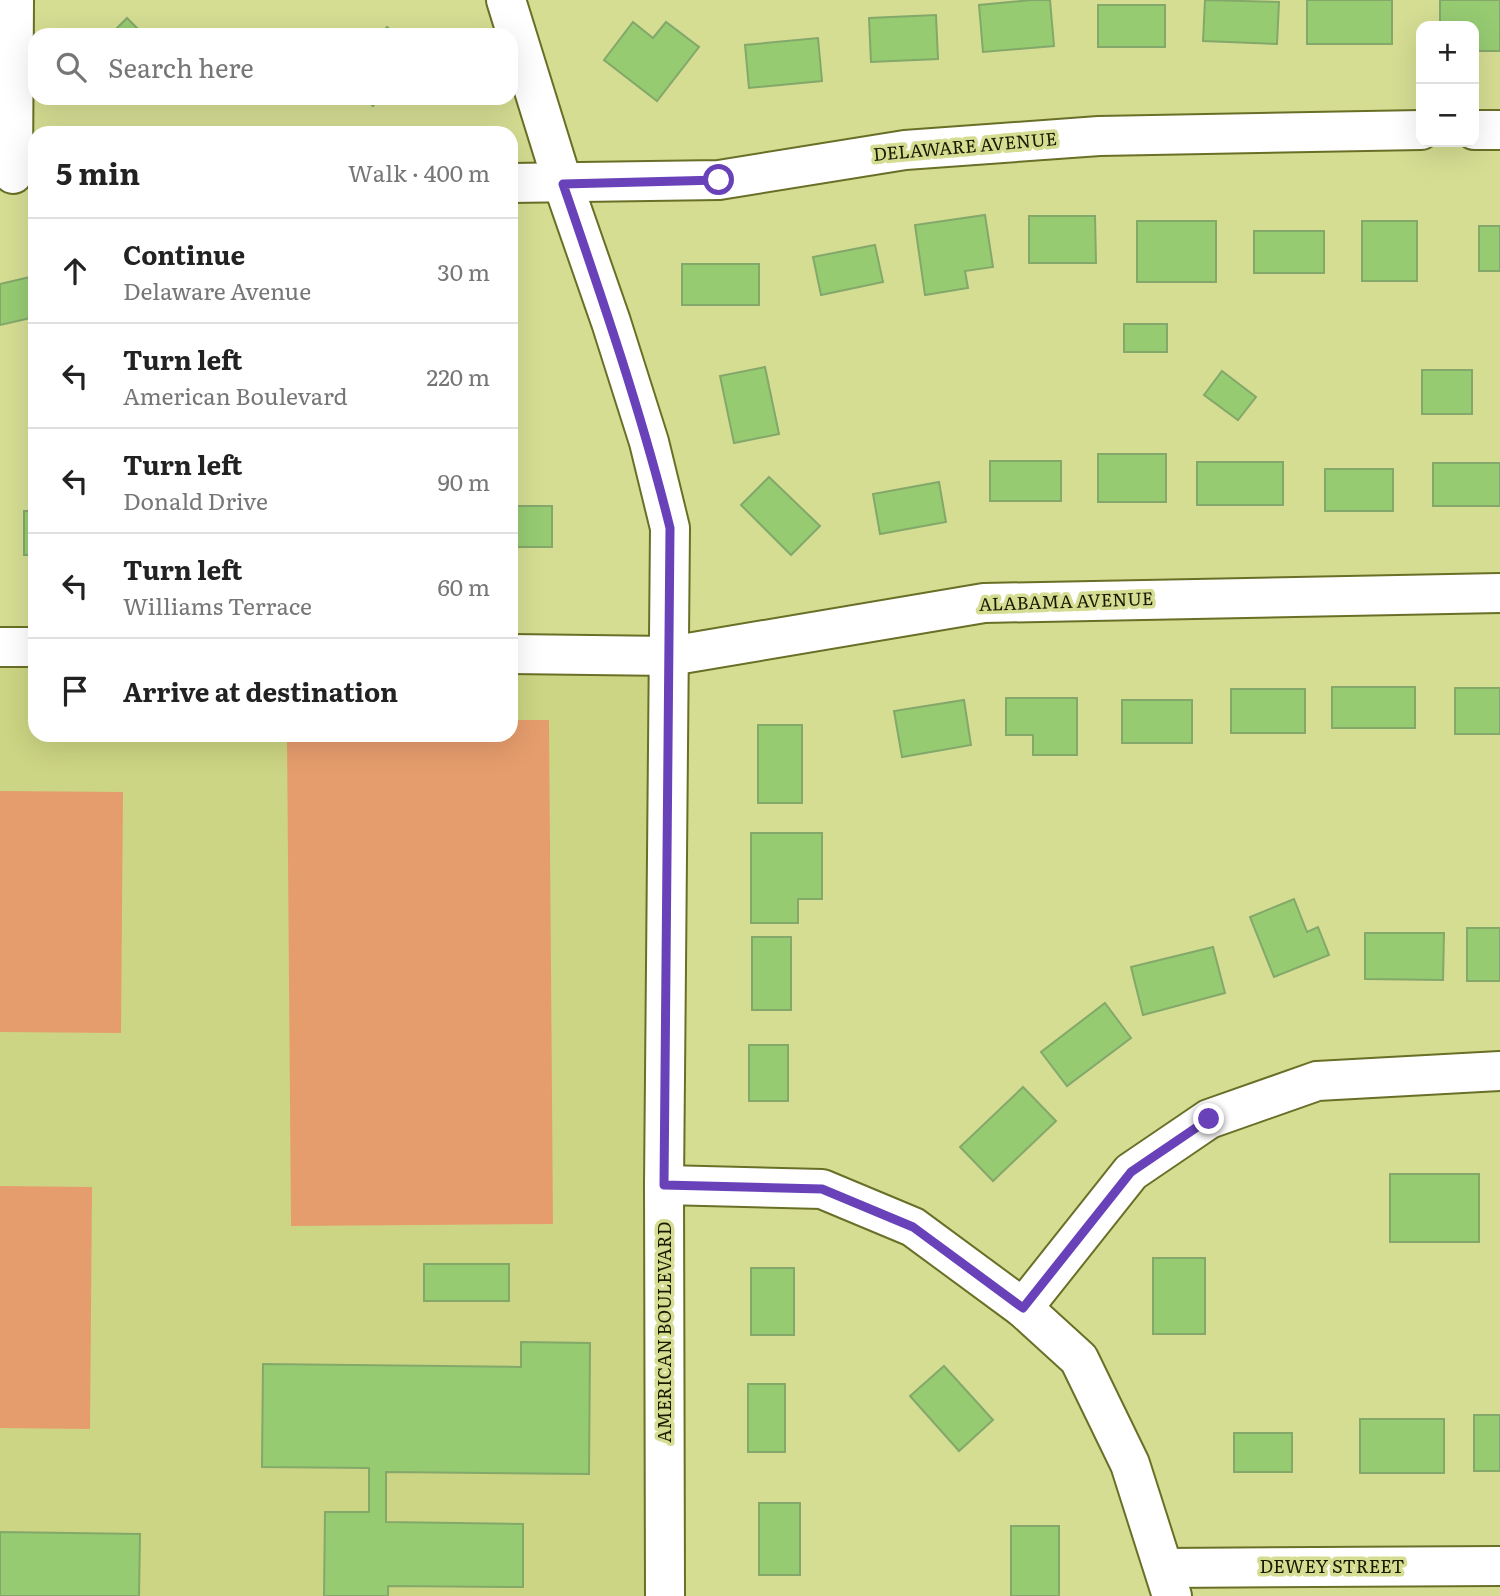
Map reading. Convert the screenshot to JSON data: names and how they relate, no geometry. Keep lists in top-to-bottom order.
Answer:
{
  "streets": {
    "street": [
      "DELAWARE AVENUE",
      "ALABAMA AVENUE",
      "AMERICAN BOULEVARD",
      "DEWEY STREET"
    ]
  },
  "crossings": [
    ["DELAWARE AVENUE", "AMERICAN BOULEVARD"],
    ["ALABAMA AVENUE", "AMERICAN BOULEVARD"]
  ],
  "page": {
    "map_buttons": ["+", "−"],
    "search": "Search here",
    "heading": ["5 min", "Walk · 400 m"],
    "list": [
      ["Continue", "Delaware Avenue", "30 m"],
      ["Turn left", "American Boulevard", "220 m"],
      ["Turn left", "Donald Drive", "90 m"],
      ["Turn left", "Williams Terrace", "60 m"],
      "Arrive at destination"
    ]
  }
}
